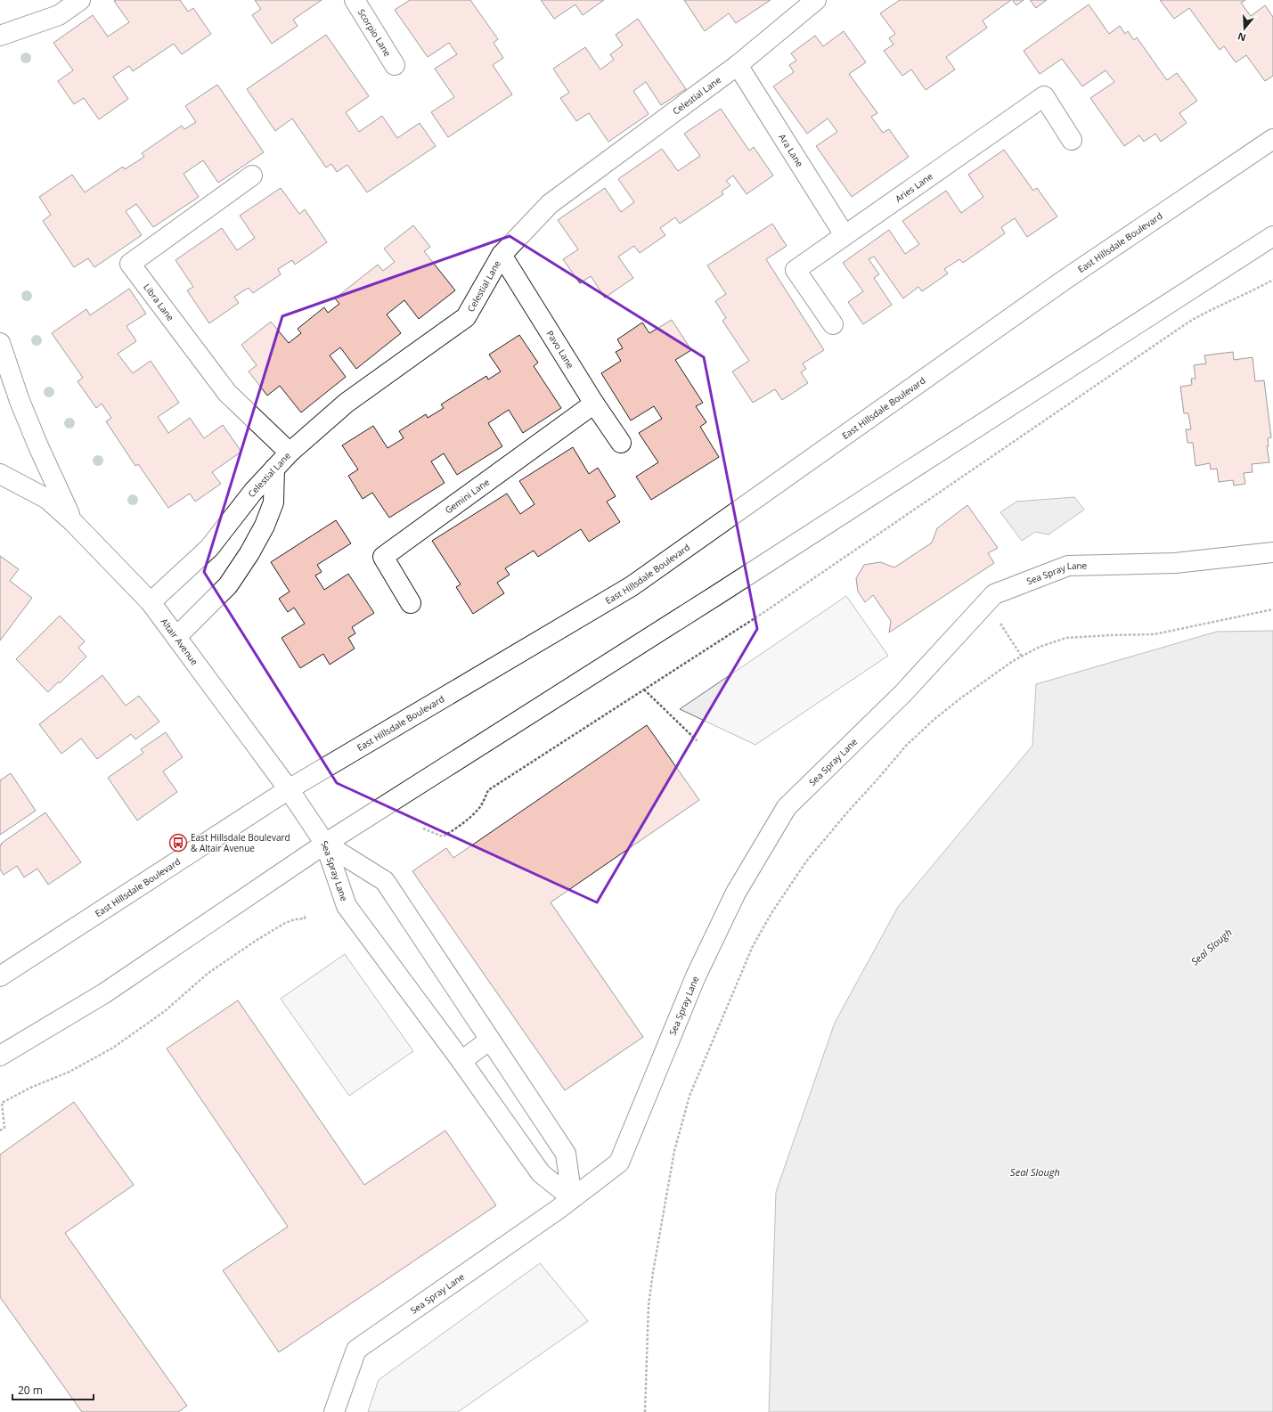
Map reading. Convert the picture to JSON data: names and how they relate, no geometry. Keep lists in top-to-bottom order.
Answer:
{
  "streets": {
    "street": [
      "Scorpio Lane",
      "Celestial Lane",
      "Ara Lane",
      "Aries Lane",
      "East Hillsdale Boulevard",
      "Libra Lane",
      "Pavo Lane",
      "Gemini Lane",
      "Sea Spray Lane",
      "Altair Avenue"
    ]
  },
  "crossings": [
    ["Celestial Lane", "Ara Lane"],
    ["Celestial Lane", "Libra Lane"],
    ["Celestial Lane", "Pavo Lane"],
    ["Celestial Lane", "Altair Avenue"],
    ["Ara Lane", "Aries Lane"],
    ["East Hillsdale Boulevard", "Altair Avenue"],
    ["Pavo Lane", "Gemini Lane"],
    ["Sea Spray Lane", "Altair Avenue"]
  ],
  "water": ["Seal Slough"],
  "places": {
    "bus stop": ["East Hillsdale Boulevard & Altair Avenue"]
  },
  "scale_bar": "20 m",
  "north": "bottom"
}
